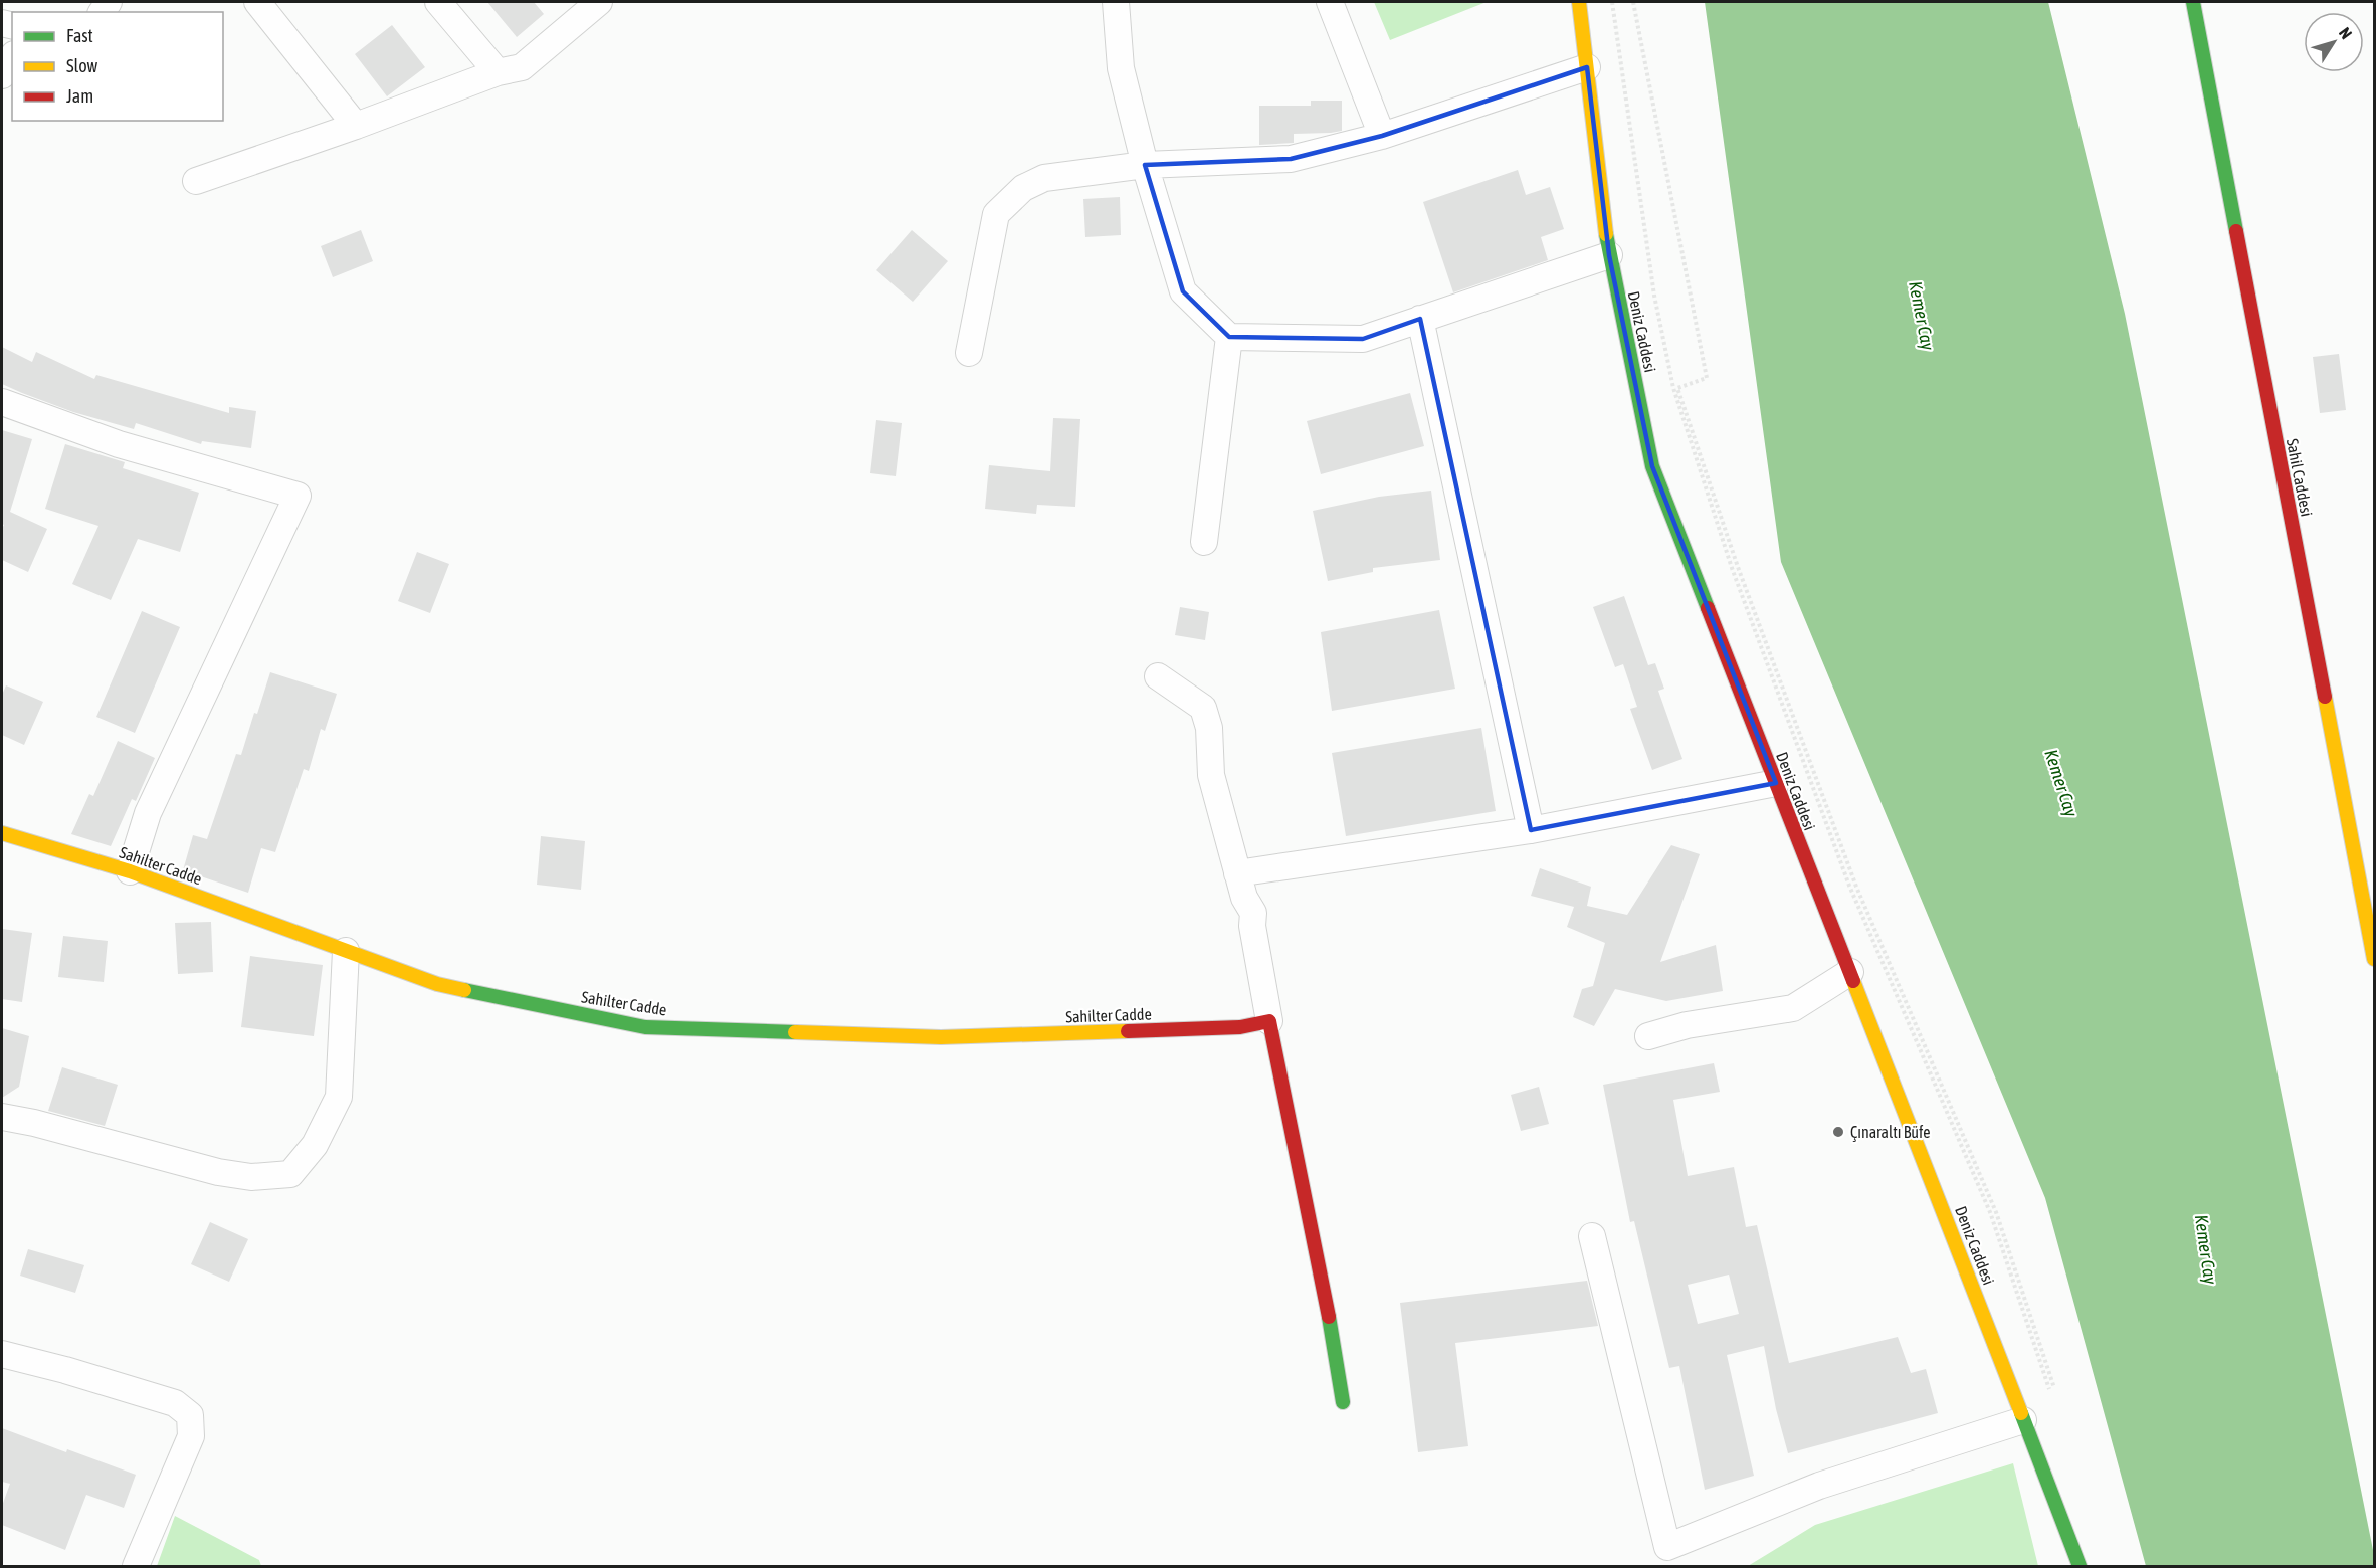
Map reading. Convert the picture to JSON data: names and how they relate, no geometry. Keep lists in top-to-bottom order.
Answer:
{
  "streets": {
    "street": ["Deniz Caddesi", "Sahil Caddesi", "Sahilter Cadde"]
  },
  "water": ["Kemer Cay"],
  "places": ["Çınaraltı Büfe"],
  "legend": ["Fast", "Slow", "Jam"],
  "north": "top right"
}
